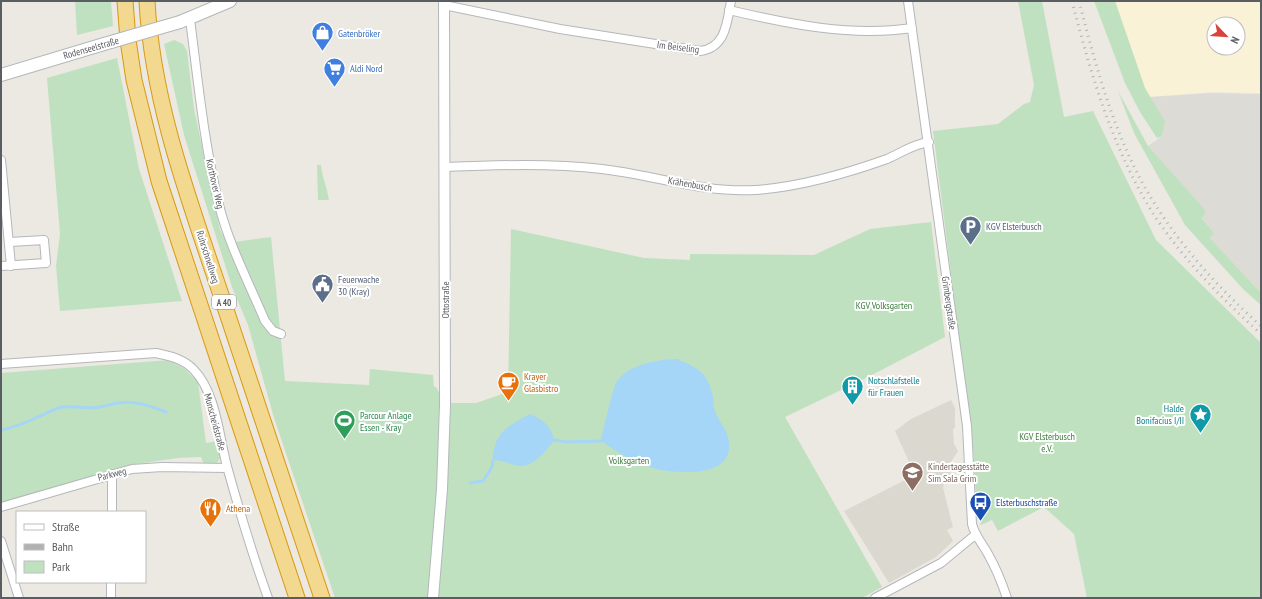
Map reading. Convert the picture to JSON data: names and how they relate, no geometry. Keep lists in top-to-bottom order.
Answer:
{
  "streets": {
    "highway": ["Ruhrschnellweg", "A 40"],
    "main road": ["Rodenseelstraße"],
    "street": [
      "Im Beiseling",
      "Korthover Weg",
      "Krähenbusch",
      "Ottostraße",
      "Grimbergstraße",
      "Munscheidstraße",
      "Parkweg"
    ]
  },
  "crossings": [
    ["Im Beiseling", "Ottostraße"],
    ["Rodenseelstraße", "Korthover Weg"],
    ["Krähenbusch", "Ottostraße"],
    ["Krähenbusch", "Grimbergstraße"],
    ["Munscheidstraße", "Parkweg"]
  ],
  "parks": ["KGV Volksgarten", "KGV Elsterbusch e.V.", "Volksgarten"],
  "places": {
    "shop": ["Gatenbröker"],
    "supermarket": ["Aldi Nord"],
    "parking": ["KGV Elsterbusch"],
    "public building": ["Feuerwache 30 (Kray)"],
    "cafe": ["Krayer Glasbistro"],
    "building": ["Notschlafstelle für Frauen"],
    "place": ["Halde Bonifacius I/II"],
    "sports": ["Parcour Anlage Essen - Kray"],
    "school or university": ["Kindertagesstätte Sim Sala Grim"],
    "bus stop": ["Elsterbuschstraße"],
    "restaurant": ["Athena"]
  },
  "legend": ["Straße", "Bahn", "Park"],
  "north": "bottom right"
}
